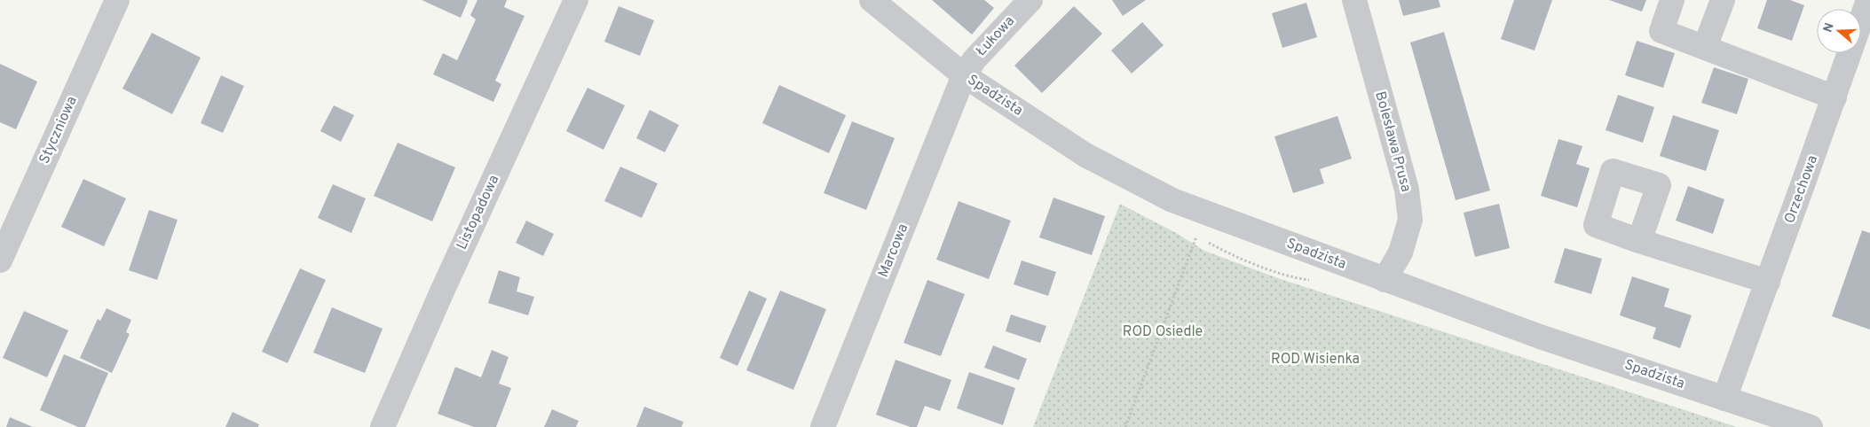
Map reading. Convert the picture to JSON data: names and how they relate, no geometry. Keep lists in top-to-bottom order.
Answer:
{
  "streets": {
    "street": [
      "Łukowa",
      "Spadzista",
      "Styczniowa",
      "Bolesława Prusa",
      "Orzechowa",
      "Listopadowa",
      "Marcowa"
    ]
  },
  "crossings": [
    ["Łukowa", "Spadzista"],
    ["Łukowa", "Marcowa"],
    ["Spadzista", "Bolesława Prusa"],
    ["Spadzista", "Orzechowa"],
    ["Spadzista", "Marcowa"]
  ],
  "parks": ["ROD Osiedle", "ROD Wisienka"],
  "north": "left"
}
